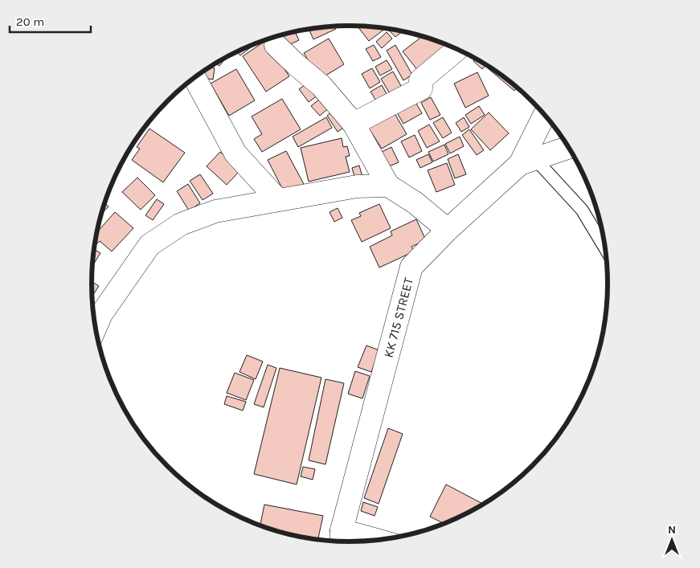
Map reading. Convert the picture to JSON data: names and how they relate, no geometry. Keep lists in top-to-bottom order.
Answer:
{
  "streets": {
    "street": ["KK 715 STREET"]
  },
  "scale_bar": "20 m",
  "north": "top"
}
